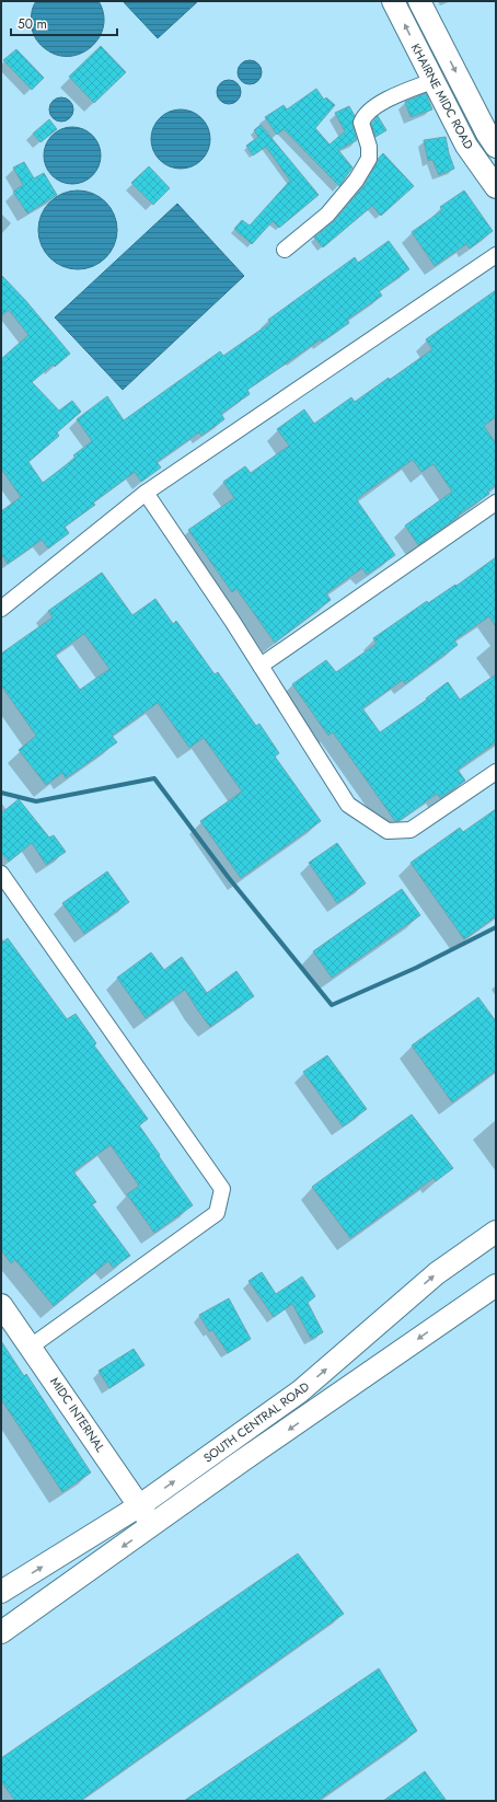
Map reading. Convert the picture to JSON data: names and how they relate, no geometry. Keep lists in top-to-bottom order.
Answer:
{
  "streets": {
    "main road": ["KHAIRNE MIDC ROAD", "MIDC INTERNAL", "SOUTH CENTRAL ROAD"]
  },
  "crossings": [
    ["MIDC INTERNAL", "SOUTH CENTRAL ROAD"]
  ],
  "scale_bar": "50 m"
}
